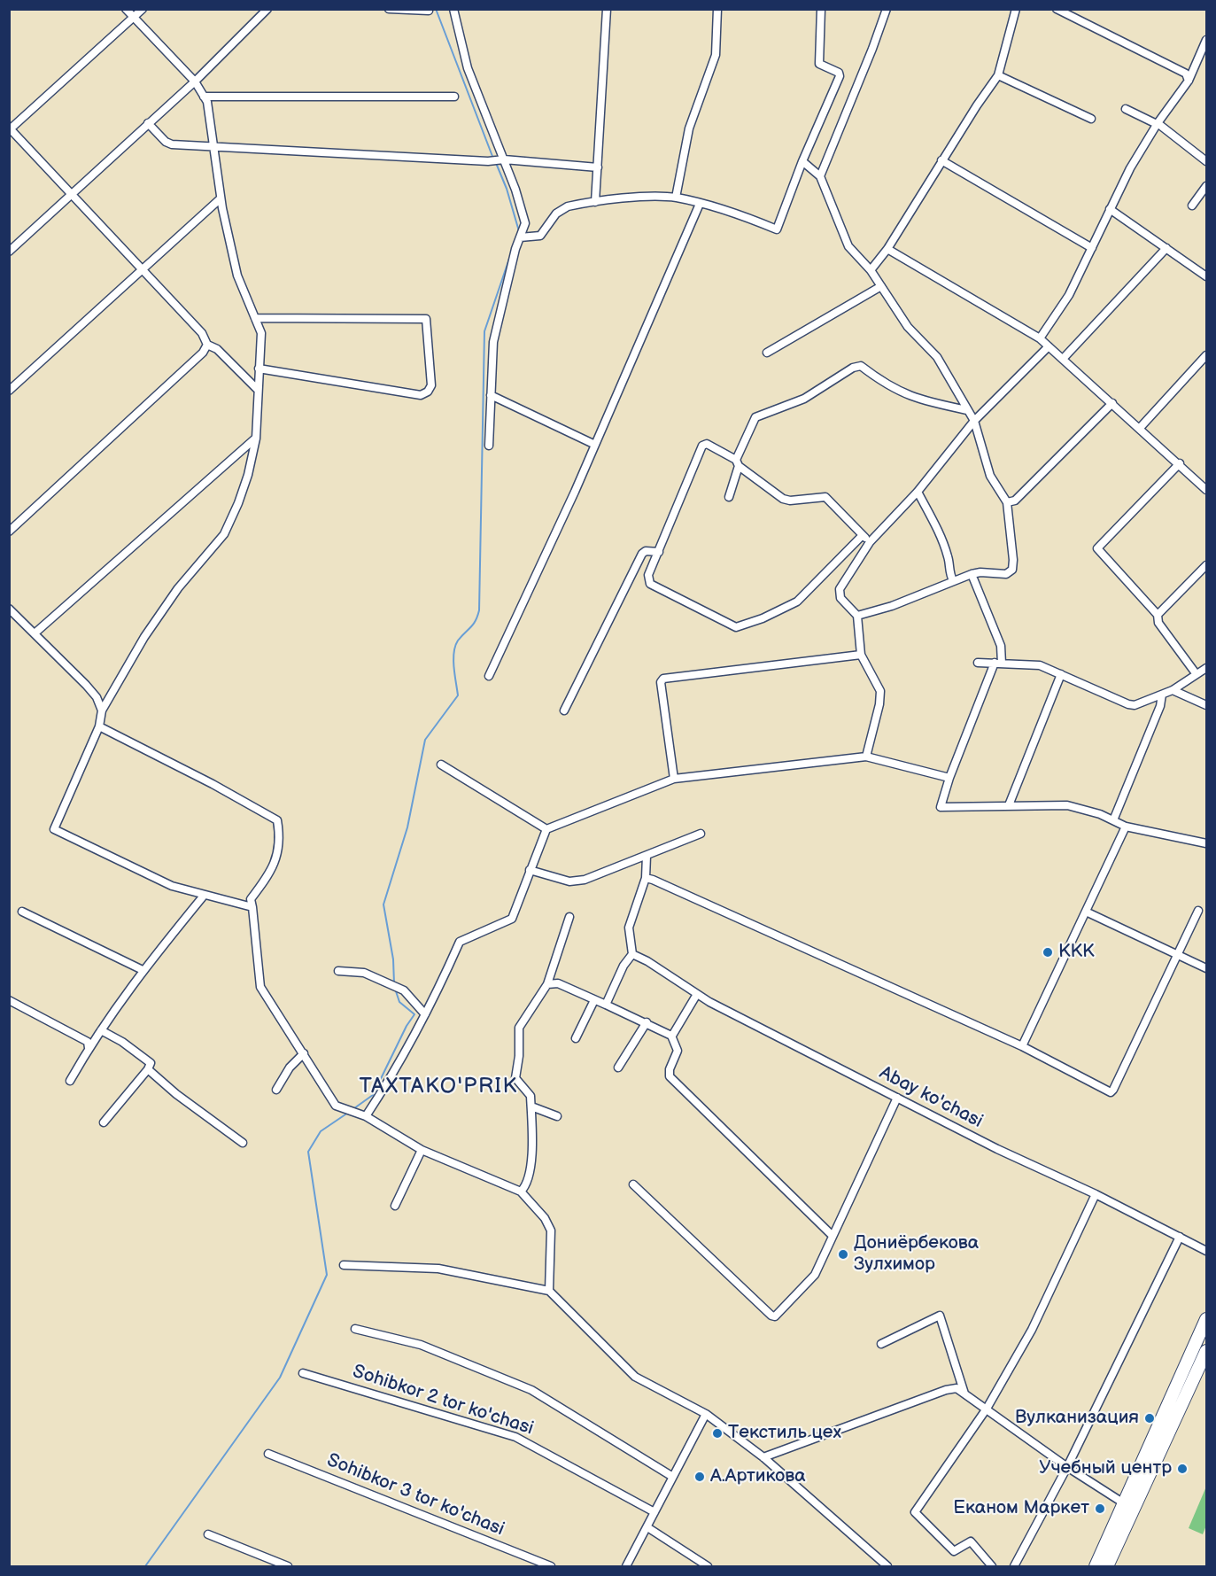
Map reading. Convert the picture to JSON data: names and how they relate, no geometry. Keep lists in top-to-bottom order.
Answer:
{
  "streets": {
    "street": ["Abay ko'chasi", "Sohibkor 2 tor ko'chasi", "Sohibkor 3 tor ko'chasi"]
  },
  "districts": ["TAXTAKO'PRIK"],
  "places": [
    "ККК",
    "Дониёрбекова Зулхимор",
    "Вулканизация",
    "Текстиль цех",
    "Учебный центр",
    "А.Артикова",
    "Еканом Маркет"
  ]
}
